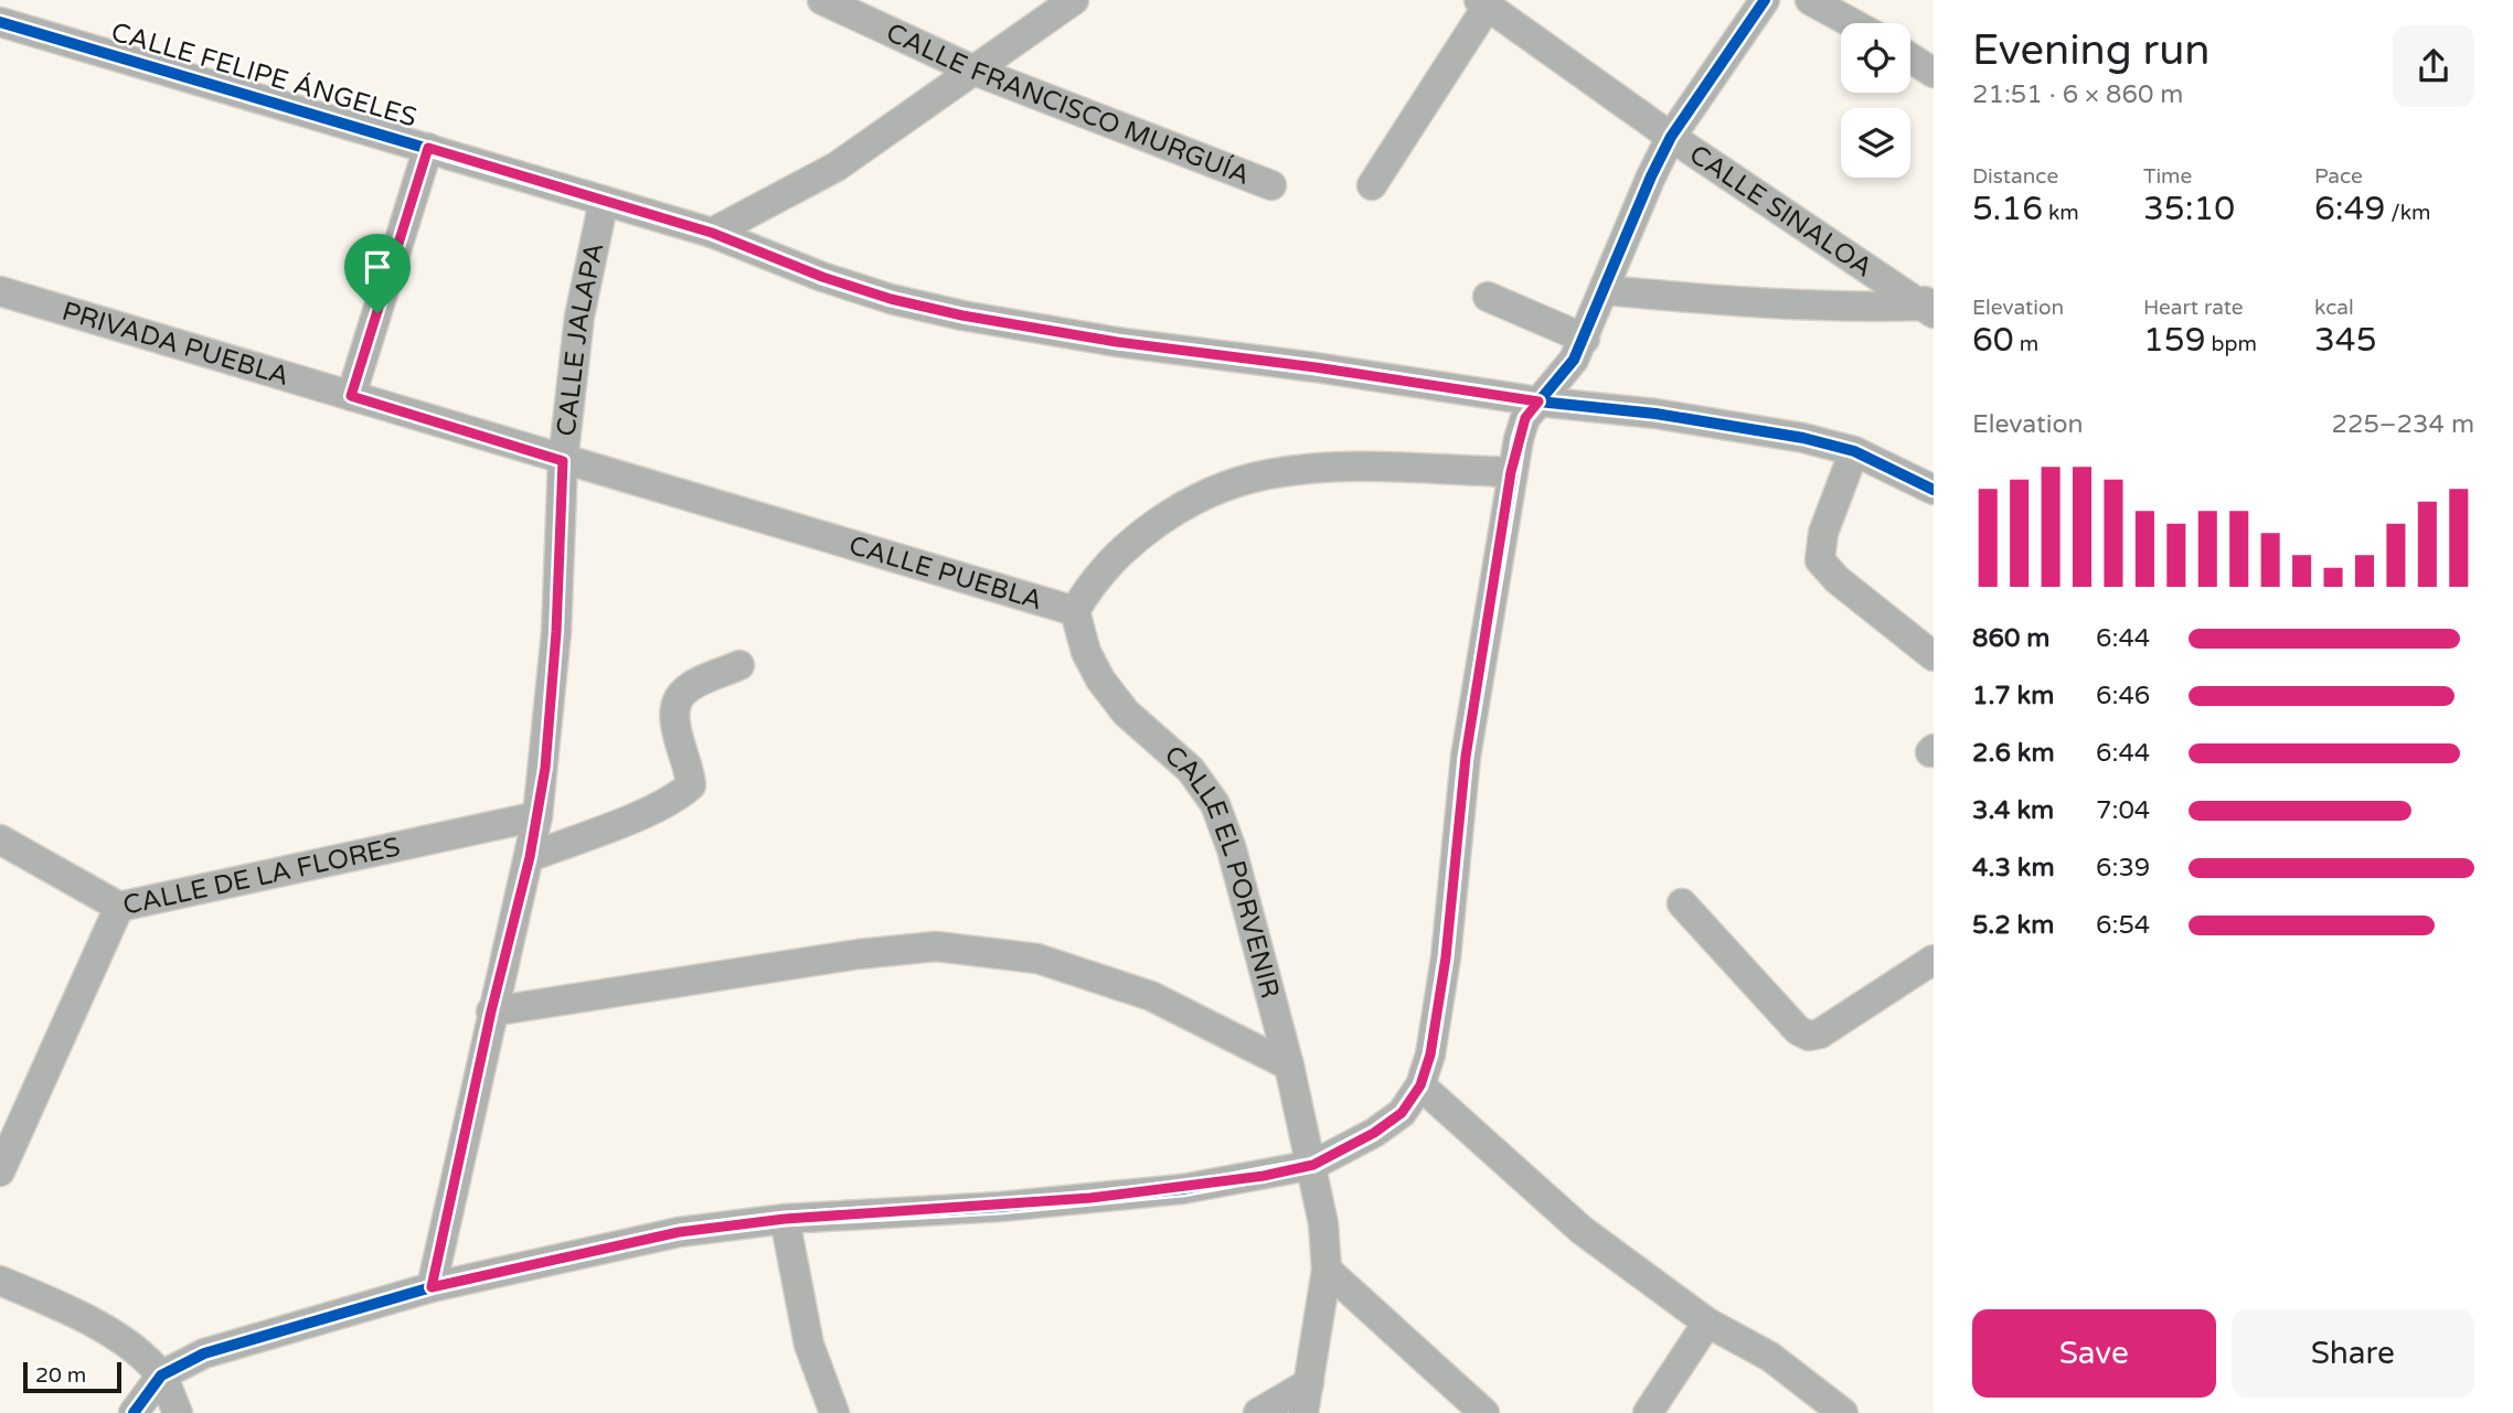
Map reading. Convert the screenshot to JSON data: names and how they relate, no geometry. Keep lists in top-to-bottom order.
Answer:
{
  "streets": {
    "street": [
      "CALLE FELIPE ÁNGELES",
      "CALLE FRANCISCO MURGUÍA",
      "CALLE SINALOA",
      "CALLE JALAPA",
      "PRIVADA PUEBLA",
      "CALLE PUEBLA",
      "CALLE DE LA FLORES",
      "CALLE EL PORVENIR"
    ]
  },
  "crossings": [
    ["CALLE FELIPE ÁNGELES", "CALLE JALAPA"],
    ["CALLE JALAPA", "CALLE PUEBLA"],
    ["CALLE JALAPA", "CALLE DE LA FLORES"],
    ["PRIVADA PUEBLA", "CALLE PUEBLA"],
    ["CALLE PUEBLA", "CALLE EL PORVENIR"]
  ],
  "scale_bar": "20 m",
  "page": {
    "heading": ["Evening run", "21:51 · 6 × 860 m"],
    "stats": [
      ["Distance", "5.16 km"],
      ["Time", "35:10"],
      ["Pace", "6:49 /km"],
      ["Elevation", "60 m"],
      ["Heart rate", "159 bpm"],
      ["kcal", "345"]
    ],
    "chart": ["Elevation", "225–234 m"],
    "list": [
      {
        "name": "860 m",
        "note": "6:44"
      },
      {
        "name": "1.7 km",
        "note": "6:46"
      },
      {
        "name": "2.6 km",
        "note": "6:44"
      },
      {
        "name": "3.4 km",
        "note": "7:04"
      },
      {
        "name": "4.3 km",
        "note": "6:39"
      },
      {
        "name": "5.2 km",
        "note": "6:54"
      }
    ],
    "buttons": ["Save", "Share"],
    "scale": "20 m"
  }
}
